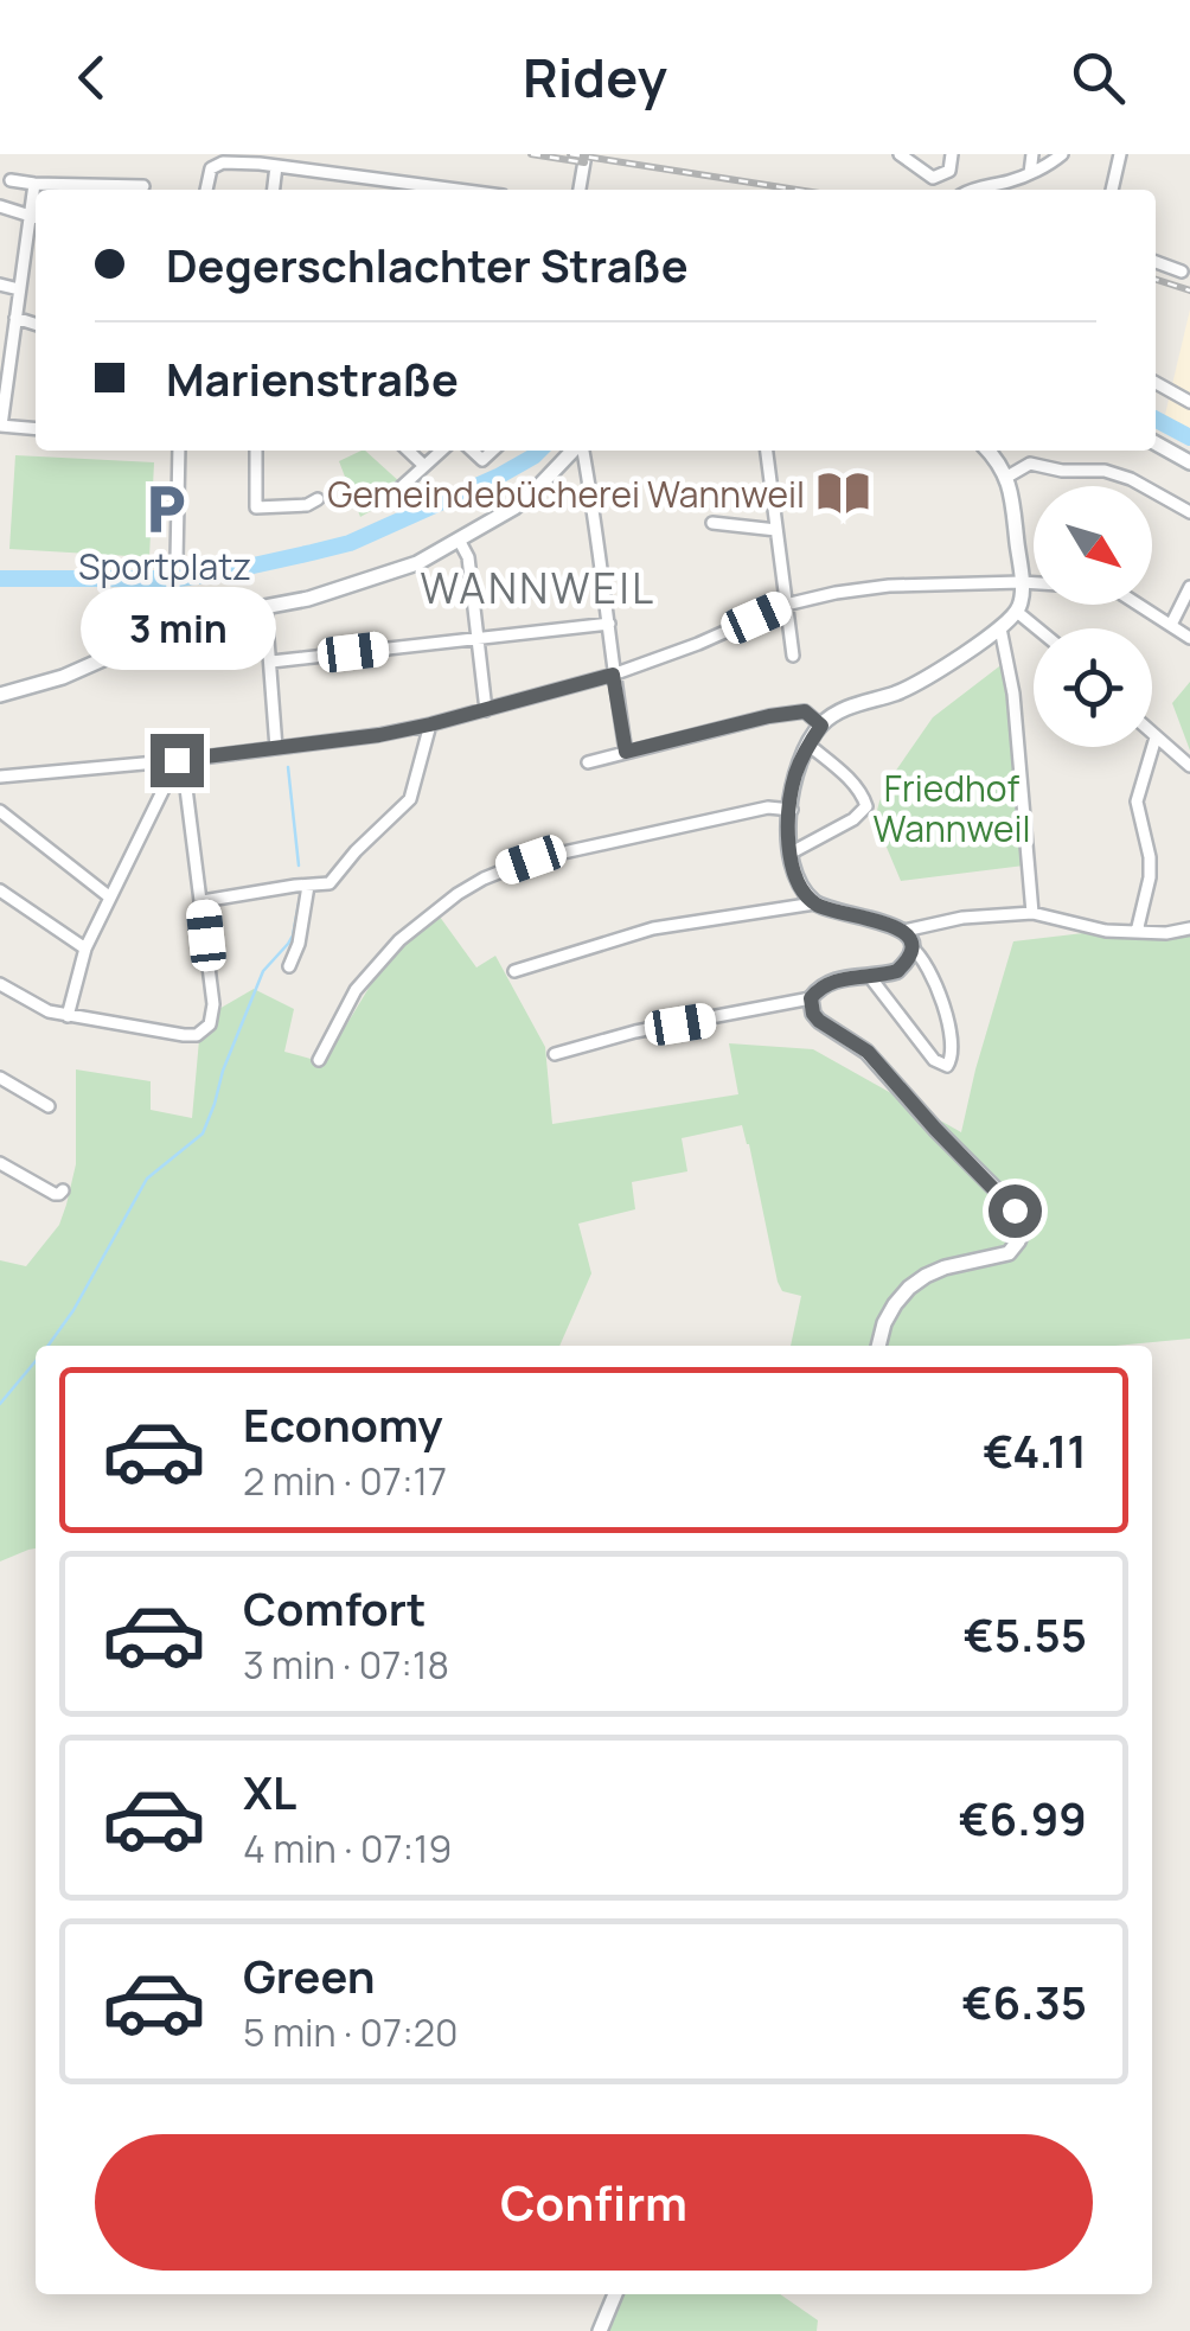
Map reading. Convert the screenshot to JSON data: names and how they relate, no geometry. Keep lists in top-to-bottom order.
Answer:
{
  "districts": ["WANNWEIL"],
  "parks": ["Friedhof Wannweil"],
  "places": {
    "library": ["Gemeindebücherei Wannweil"],
    "parking": ["Sportplatz"]
  },
  "north": "bottom right",
  "page": {
    "header": "Ridey",
    "banner": ["Degerschlachter Straße", "Marienstraße"],
    "bubble": "3 min",
    "list": [
      {
        "name": "Economy",
        "note": "2 min · 07:17",
        "value": "€4.11"
      },
      {
        "name": "Comfort",
        "note": "3 min · 07:18",
        "value": "€5.55"
      },
      {
        "name": "XL",
        "note": "4 min · 07:19",
        "value": "€6.99"
      },
      {
        "name": "Green",
        "note": "5 min · 07:20",
        "value": "€6.35"
      }
    ],
    "buttons": "Confirm"
  }
}
